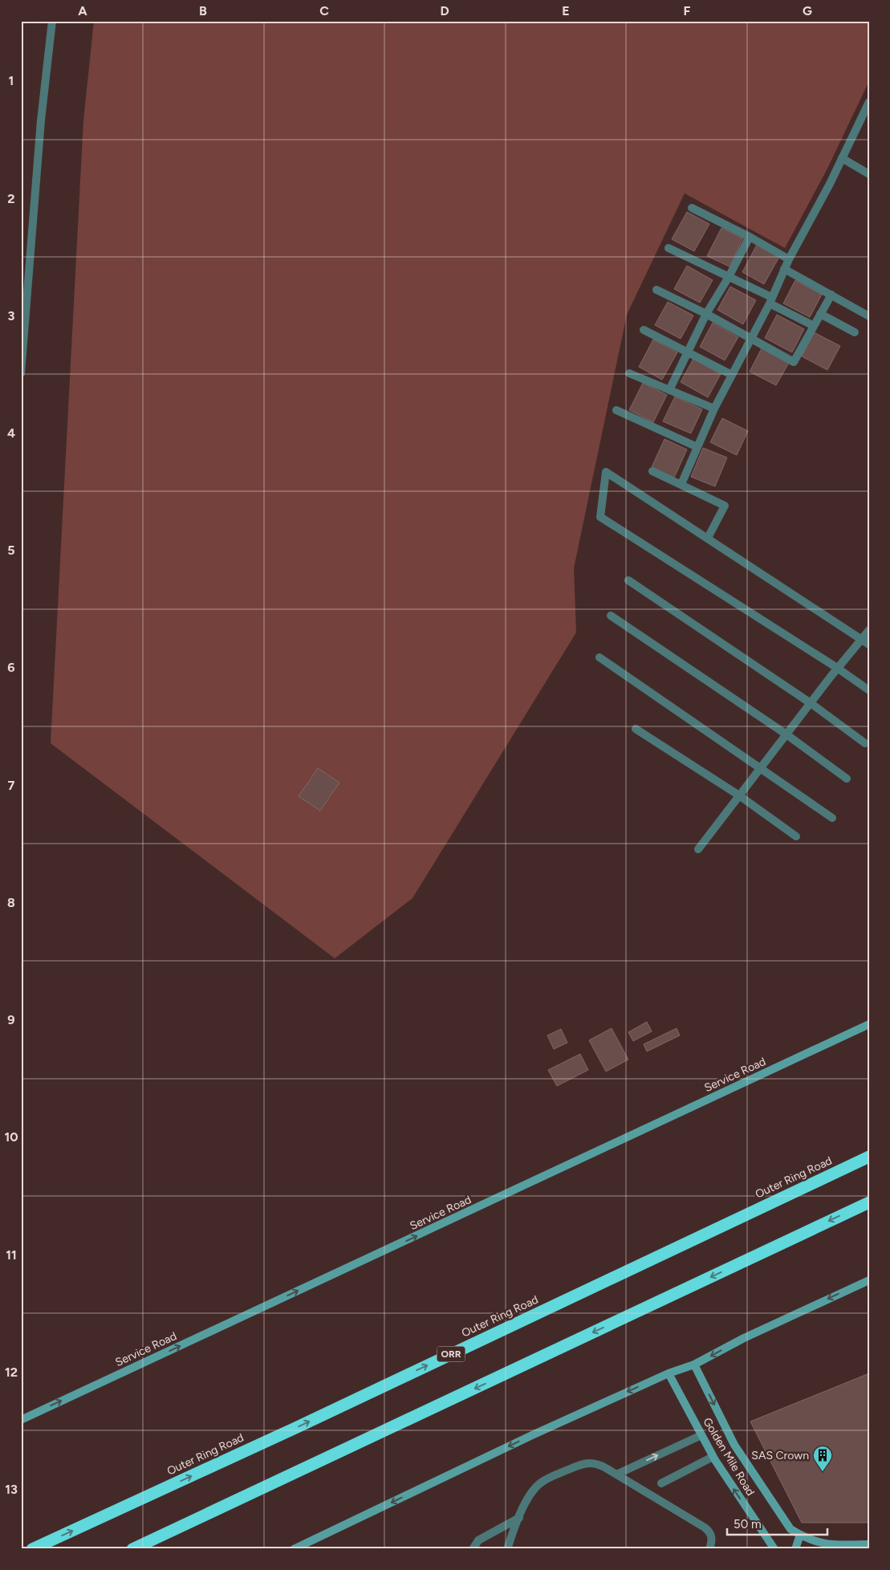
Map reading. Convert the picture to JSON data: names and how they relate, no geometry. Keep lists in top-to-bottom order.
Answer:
{
  "streets": {
    "highway": ["Outer Ring Road", "ORR"],
    "main road": ["Service Road", "Golden Mile Road"]
  },
  "one_way": ["Service Road"],
  "places": {
    "building": ["SAS Crown"]
  },
  "scale_bar": "50 m",
  "grid": {
    "columns": [
      "A",
      "B",
      "C",
      "D",
      "E",
      "F",
      "G"
    ],
    "rows": [
      "1",
      "2",
      "3",
      "4",
      "5",
      "6",
      "7",
      "8",
      "9",
      "10",
      "11",
      "12",
      "13"
    ]
  }
}
